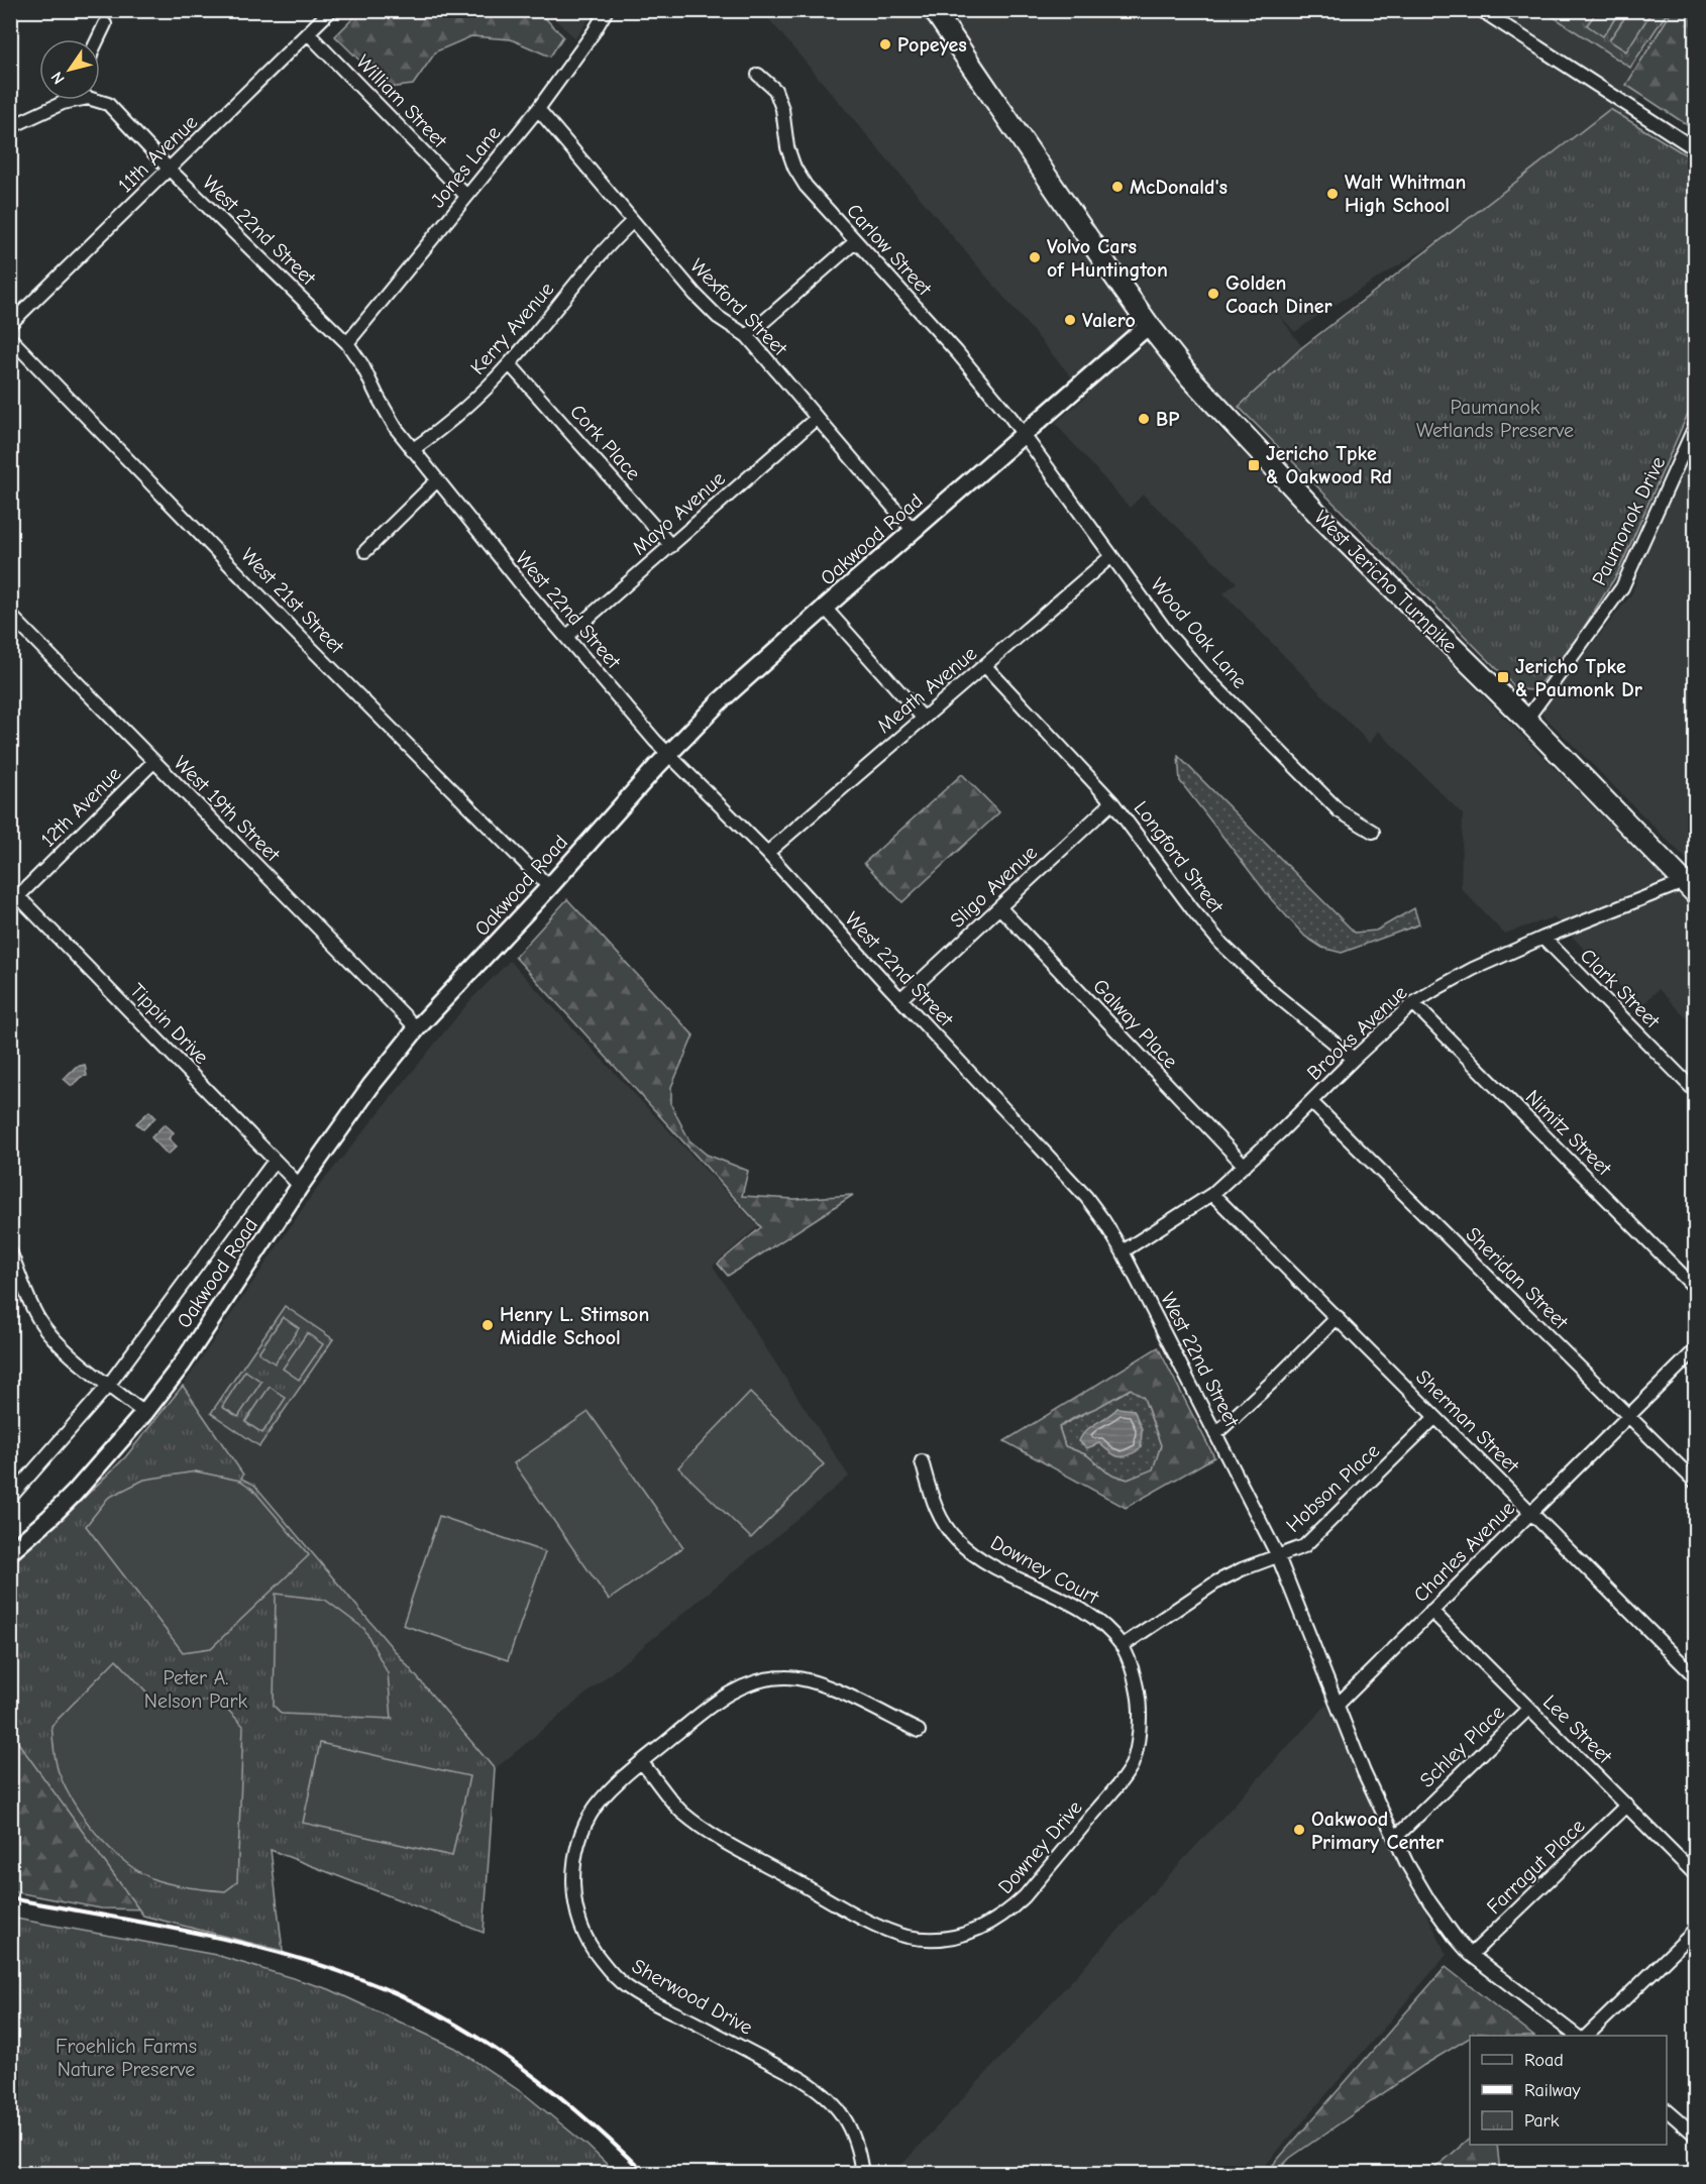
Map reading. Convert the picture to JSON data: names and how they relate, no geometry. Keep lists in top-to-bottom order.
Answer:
{
  "streets": {
    "main road": ["Oakwood Road", "West Jericho Turnpike"],
    "street": [
      "William Street",
      "11th Avenue",
      "Jones Lane",
      "West 22nd Street",
      "Carlow Street",
      "Wexford Street",
      "Kerry Avenue",
      "Cork Place",
      "Mayo Avenue",
      "Paumonok Drive",
      "West 21st Street",
      "Wood Oak Lane",
      "Meath Avenue",
      "12th Avenue",
      "West 19th Street",
      "Longford Street",
      "Sligo Avenue",
      "Clark Street",
      "Tippin Drive",
      "Galway Place",
      "Brooks Avenue",
      "Nimitz Street",
      "Sheridan Street",
      "Sherman Street",
      "Hobson Place",
      "Charles Avenue",
      "Downey Court",
      "Lee Street",
      "Schley Place",
      "Downey Drive",
      "Farragut Place",
      "Sherwood Drive"
    ]
  },
  "crossings": [
    ["William Street", "11th Avenue"],
    ["William Street", "Jones Lane"],
    ["11th Avenue", "West 22nd Street"],
    ["Jones Lane", "West 22nd Street"],
    ["Jones Lane", "Wexford Street"],
    ["West 22nd Street", "Kerry Avenue"],
    ["West 22nd Street", "Mayo Avenue"],
    ["West 22nd Street", "Oakwood Road"],
    ["West 22nd Street", "Meath Avenue"],
    ["West 22nd Street", "Sligo Avenue"],
    ["West 22nd Street", "Brooks Avenue"],
    ["West 22nd Street", "Hobson Place"],
    ["West 22nd Street", "Charles Avenue"],
    ["West 22nd Street", "Schley Place"],
    ["West 22nd Street", "Farragut Place"],
    ["Carlow Street", "Oakwood Road"],
    ["Carlow Street", "Wood Oak Lane"],
    ["Wexford Street", "Kerry Avenue"],
    ["Wexford Street", "Mayo Avenue"],
    ["Wexford Street", "Oakwood Road"],
    ["Kerry Avenue", "Cork Place"],
    ["Cork Place", "Mayo Avenue"],
    ["Paumonok Drive", "West Jericho Turnpike"],
    ["Oakwood Road", "West Jericho Turnpike"],
    ["Oakwood Road", "West 21st Street"],
    ["Oakwood Road", "Wood Oak Lane"],
    ["Oakwood Road", "West 19th Street"],
    ["Oakwood Road", "Tippin Drive"],
    ["West Jericho Turnpike", "Brooks Avenue"],
    ["Wood Oak Lane", "Meath Avenue"],
    ["Meath Avenue", "Longford Street"],
    ["12th Avenue", "West 19th Street"],
    ["12th Avenue", "Tippin Drive"],
    ["Longford Street", "Sligo Avenue"],
    ["Longford Street", "Brooks Avenue"],
    ["Sligo Avenue", "Galway Place"],
    ["Clark Street", "Brooks Avenue"],
    ["Galway Place", "Brooks Avenue"],
    ["Brooks Avenue", "Nimitz Street"],
    ["Brooks Avenue", "Sheridan Street"],
    ["Brooks Avenue", "Sherman Street"],
    ["Sheridan Street", "Charles Avenue"],
    ["Sherman Street", "Hobson Place"],
    ["Sherman Street", "Charles Avenue"],
    ["Hobson Place", "Downey Court"],
    ["Hobson Place", "Downey Drive"],
    ["Charles Avenue", "Lee Street"],
    ["Downey Court", "Downey Drive"],
    ["Lee Street", "Schley Place"],
    ["Lee Street", "Farragut Place"],
    ["Downey Drive", "Sherwood Drive"]
  ],
  "parks": ["Paumanok Wetlands Preserve", "Peter A. Nelson Park", "Froehlich Farms Nature Preserve"],
  "places": {
    "other": [
      "Popeyes",
      "McDonald's",
      "Walt Whitman High School",
      "Volvo Cars of Huntington",
      "Golden Coach Diner",
      "Valero",
      "BP",
      "Henry L. Stimson Middle School",
      "Oakwood Primary Center"
    ],
    "transit": ["Jericho Tpke & Oakwood Rd", "Jericho Tpke & Paumonk Dr"]
  },
  "legend": ["Road", "Railway", "Park"],
  "north": "bottom left"
}
